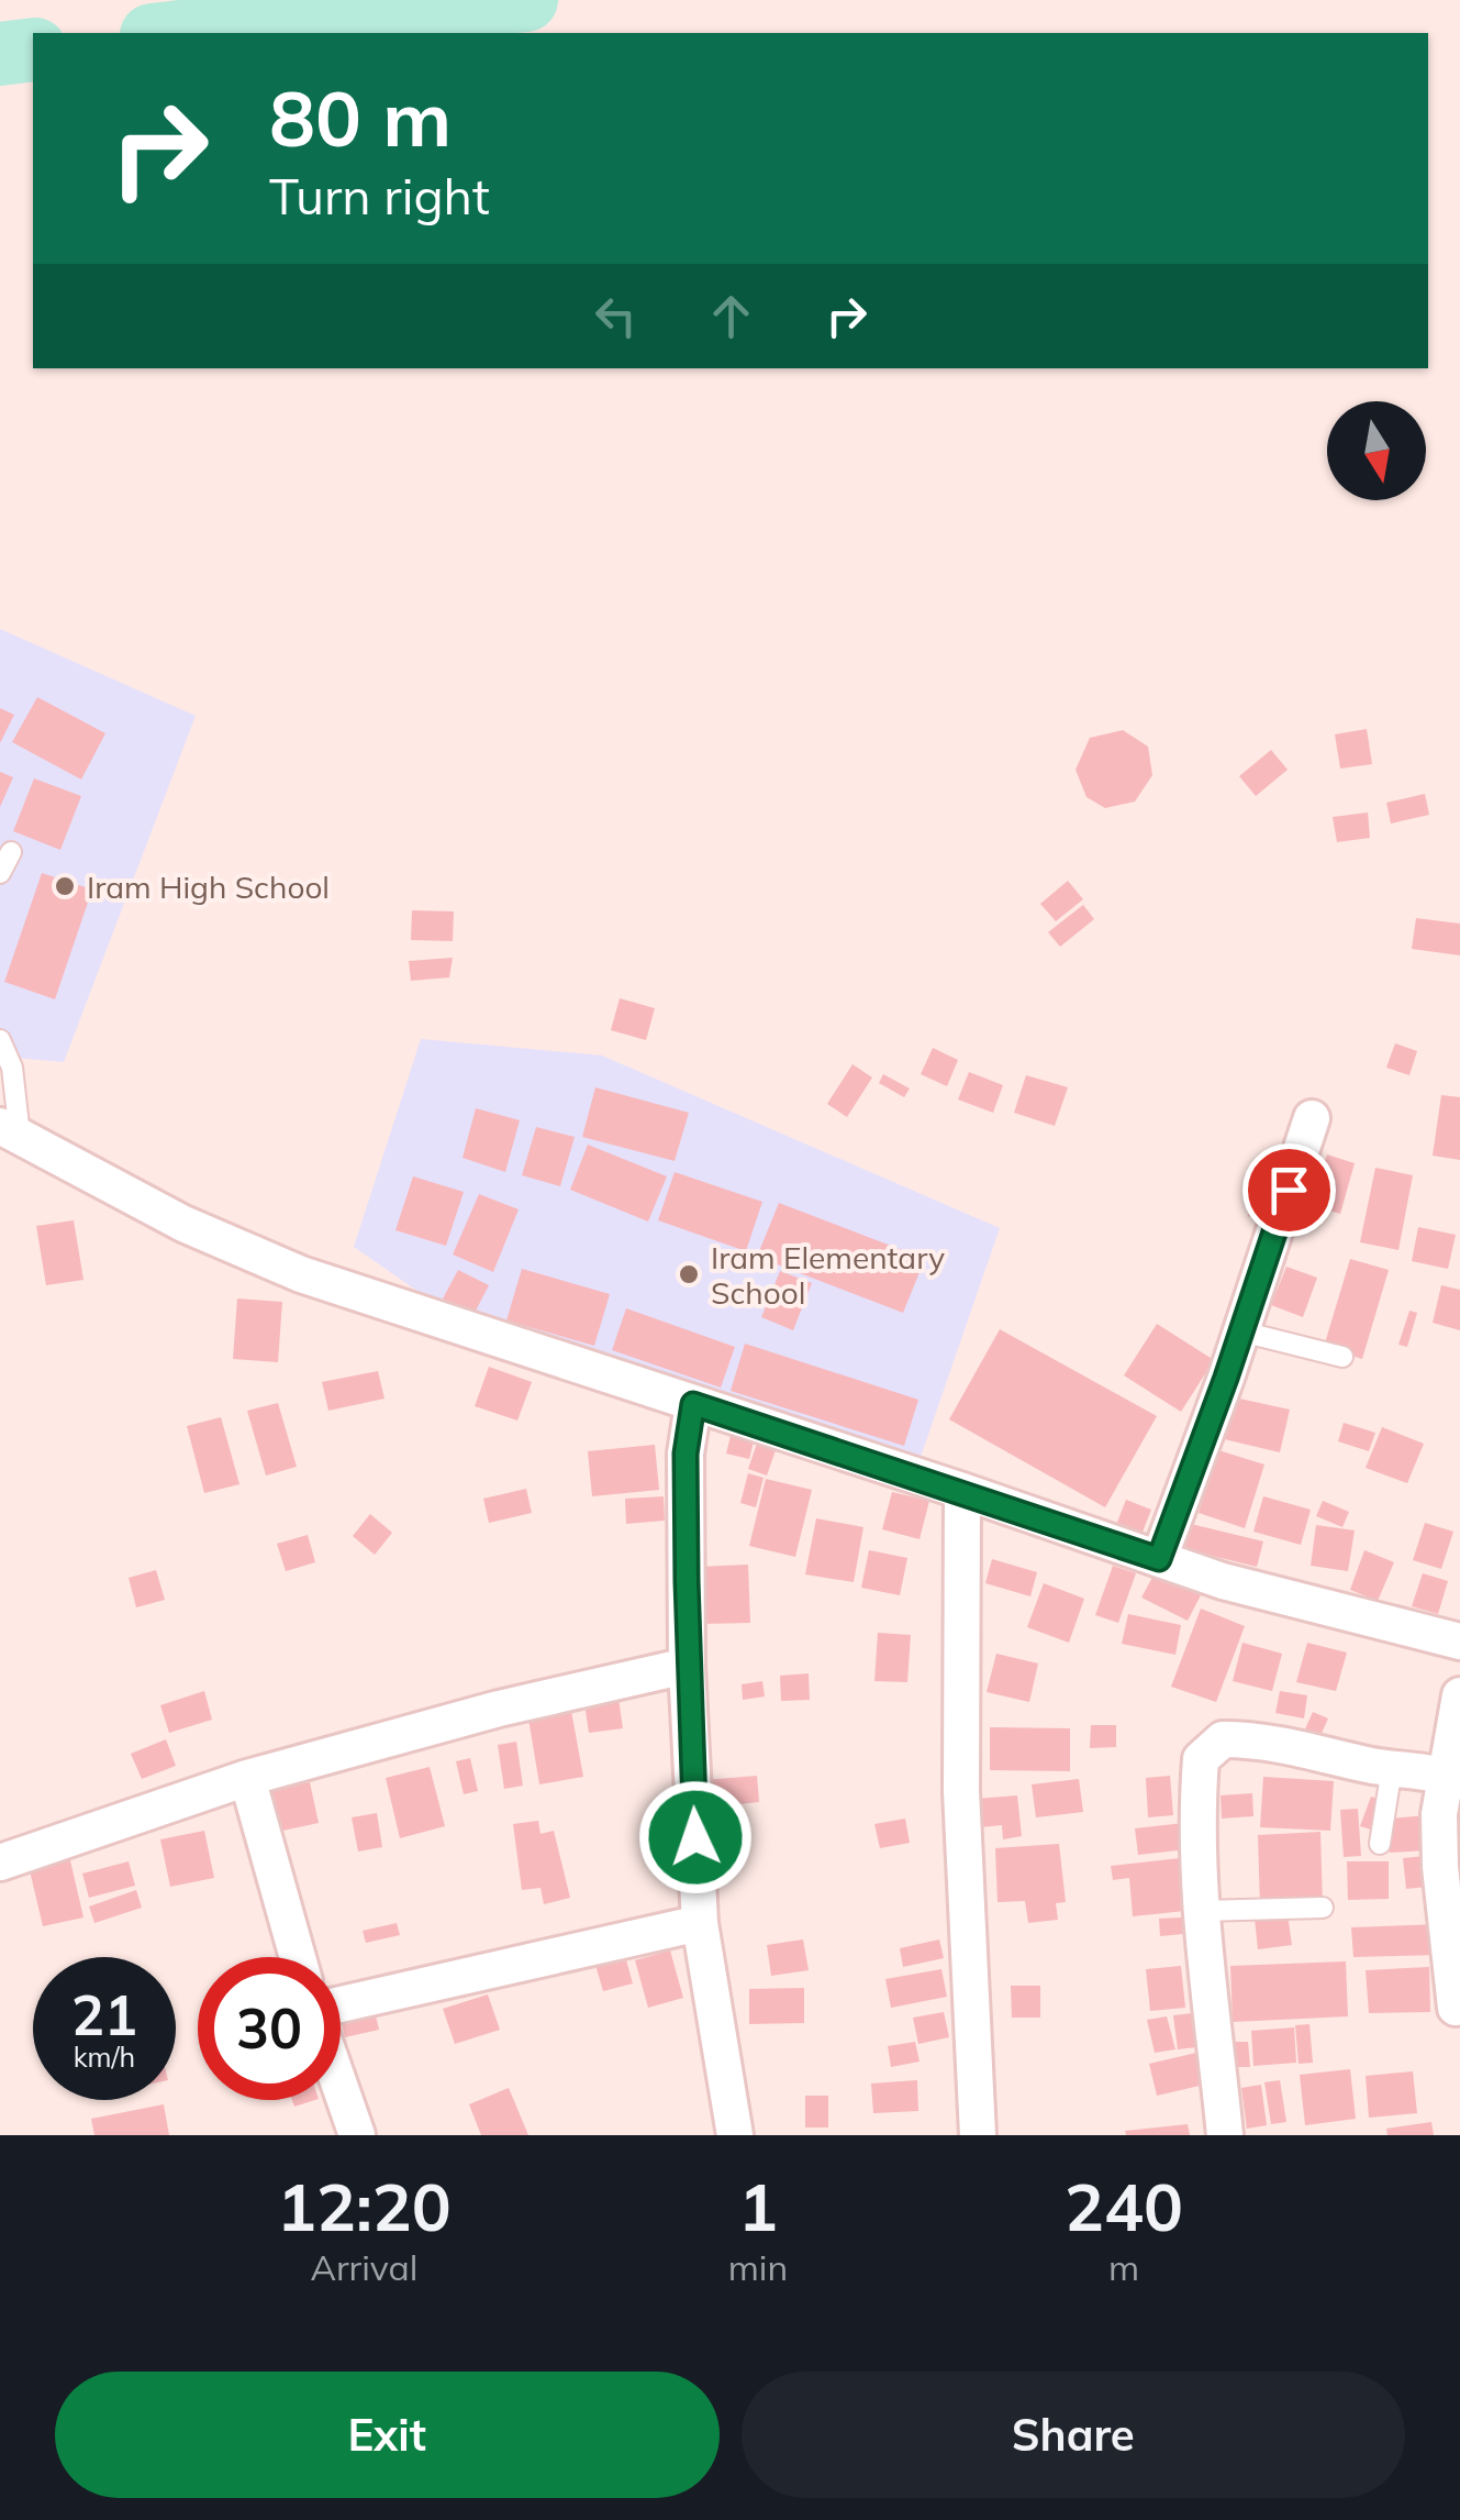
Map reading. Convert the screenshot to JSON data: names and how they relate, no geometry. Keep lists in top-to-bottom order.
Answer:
{
  "places": ["Iram High School", "Iram Elementary School"],
  "north": "bottom",
  "page": {
    "turn": ["80 m", "Turn right"],
    "speed": "21 km/h",
    "limit": "30",
    "eta": [
      "12:20",
      "Arrival",
      "1",
      "min",
      "240",
      "m"
    ],
    "buttons": ["Exit", "Share"]
  }
}
